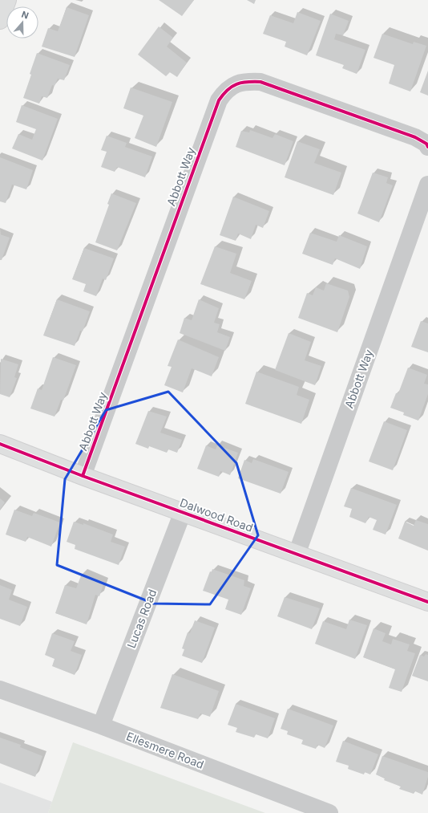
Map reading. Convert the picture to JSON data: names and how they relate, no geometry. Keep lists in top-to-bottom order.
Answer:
{
  "streets": {
    "street": [
      "Abbott Way",
      "Dalwood Road",
      "Lucas Road",
      "Ellesmere Road"
    ]
  },
  "crossings": [
    ["Abbott Way", "Dalwood Road"],
    ["Dalwood Road", "Lucas Road"],
    ["Lucas Road", "Ellesmere Road"]
  ],
  "north": "top"
}
